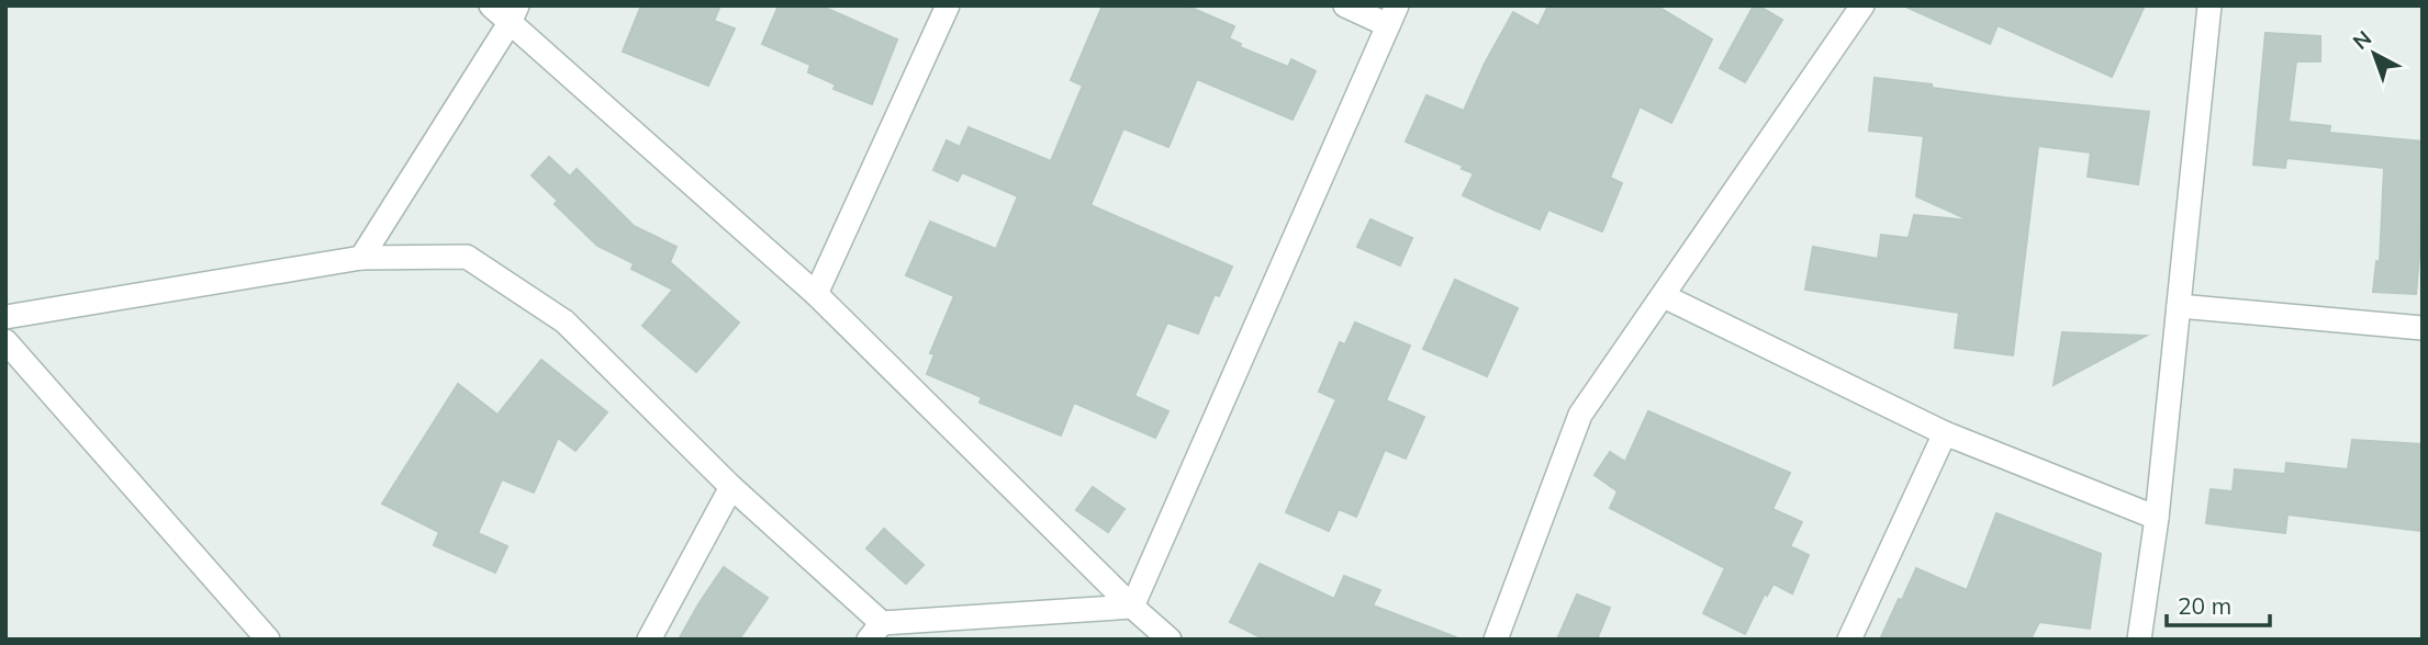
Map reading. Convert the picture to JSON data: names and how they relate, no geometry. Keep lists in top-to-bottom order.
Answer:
{
  "scale_bar": "20 m",
  "north": "top left"
}
